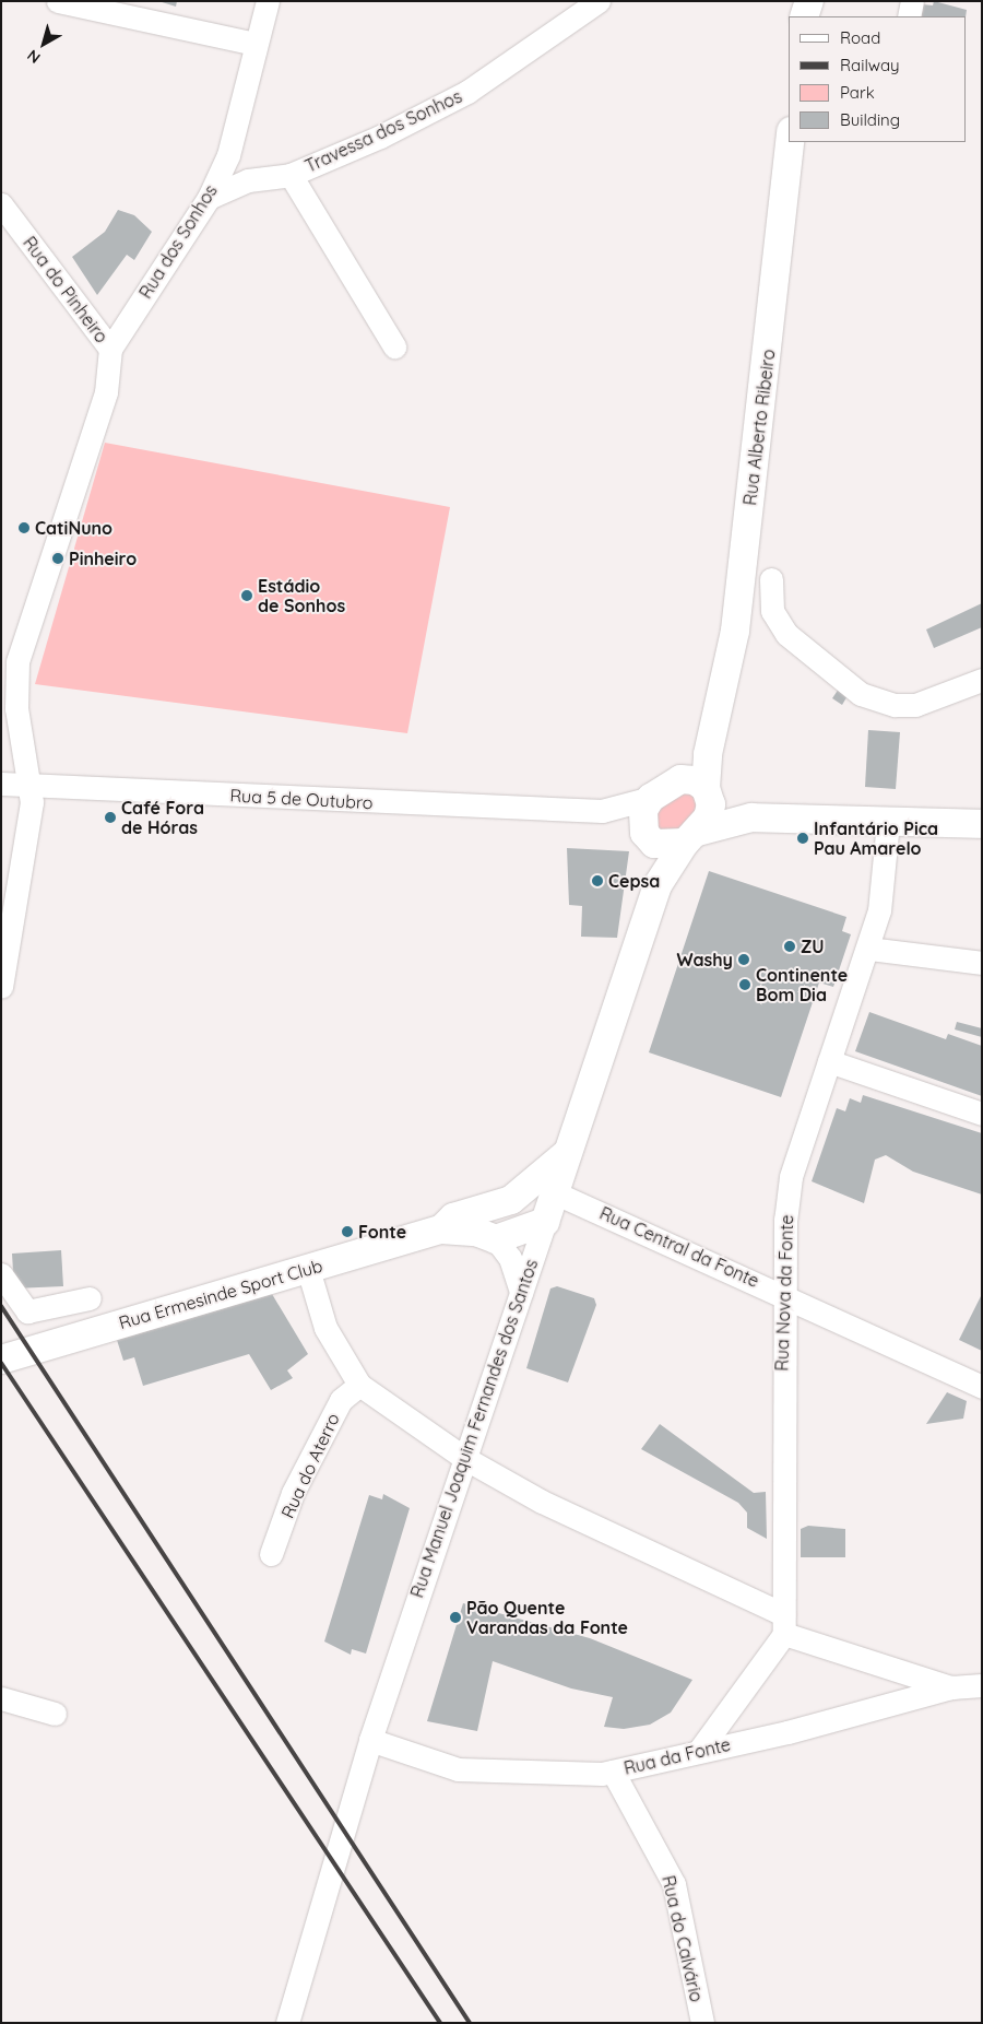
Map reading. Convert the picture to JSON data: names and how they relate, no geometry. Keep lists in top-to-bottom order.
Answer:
{
  "streets": {
    "main road": ["Rua Alberto Ribeiro", "Rua Ermesinde Sport Club", "Rua Manuel Joaquim Fernandes dos Santos"],
    "street": [
      "Travessa dos Sonhos",
      "Rua dos Sonhos",
      "Rua do Pinheiro",
      "Rua 5 de Outubro",
      "Rua Central da Fonte",
      "Rua Nova da Fonte",
      "Rua do Aterro",
      "Rua da Fonte",
      "Rua do Calvário"
    ]
  },
  "crossings": [
    ["Travessa dos Sonhos", "Rua dos Sonhos"],
    ["Rua dos Sonhos", "Rua do Pinheiro"],
    ["Rua do Pinheiro", "Rua 5 de Outubro"],
    ["Rua Alberto Ribeiro", "Rua 5 de Outubro"],
    ["Rua Alberto Ribeiro", "Rua Manuel Joaquim Fernandes dos Santos"],
    ["Rua 5 de Outubro", "Rua Manuel Joaquim Fernandes dos Santos"],
    ["Rua Central da Fonte", "Rua Nova da Fonte"],
    ["Rua Central da Fonte", "Rua Manuel Joaquim Fernandes dos Santos"],
    ["Rua Ermesinde Sport Club", "Rua Manuel Joaquim Fernandes dos Santos"],
    ["Rua Manuel Joaquim Fernandes dos Santos", "Rua da Fonte"],
    ["Rua da Fonte", "Rua do Calvário"]
  ],
  "places": [
    "CatiNuno",
    "Pinheiro",
    "Estádio de Sonhos",
    "Café Fora de Hóras",
    "Infantário Pica Pau Amarelo",
    "Cepsa",
    "ZU",
    "Washy",
    "Continente Bom Dia",
    "Fonte",
    "Pão Quente Varandas da Fonte"
  ],
  "legend": [
    "Road",
    "Railway",
    "Park",
    "Building"
  ],
  "north": "bottom left"
}
